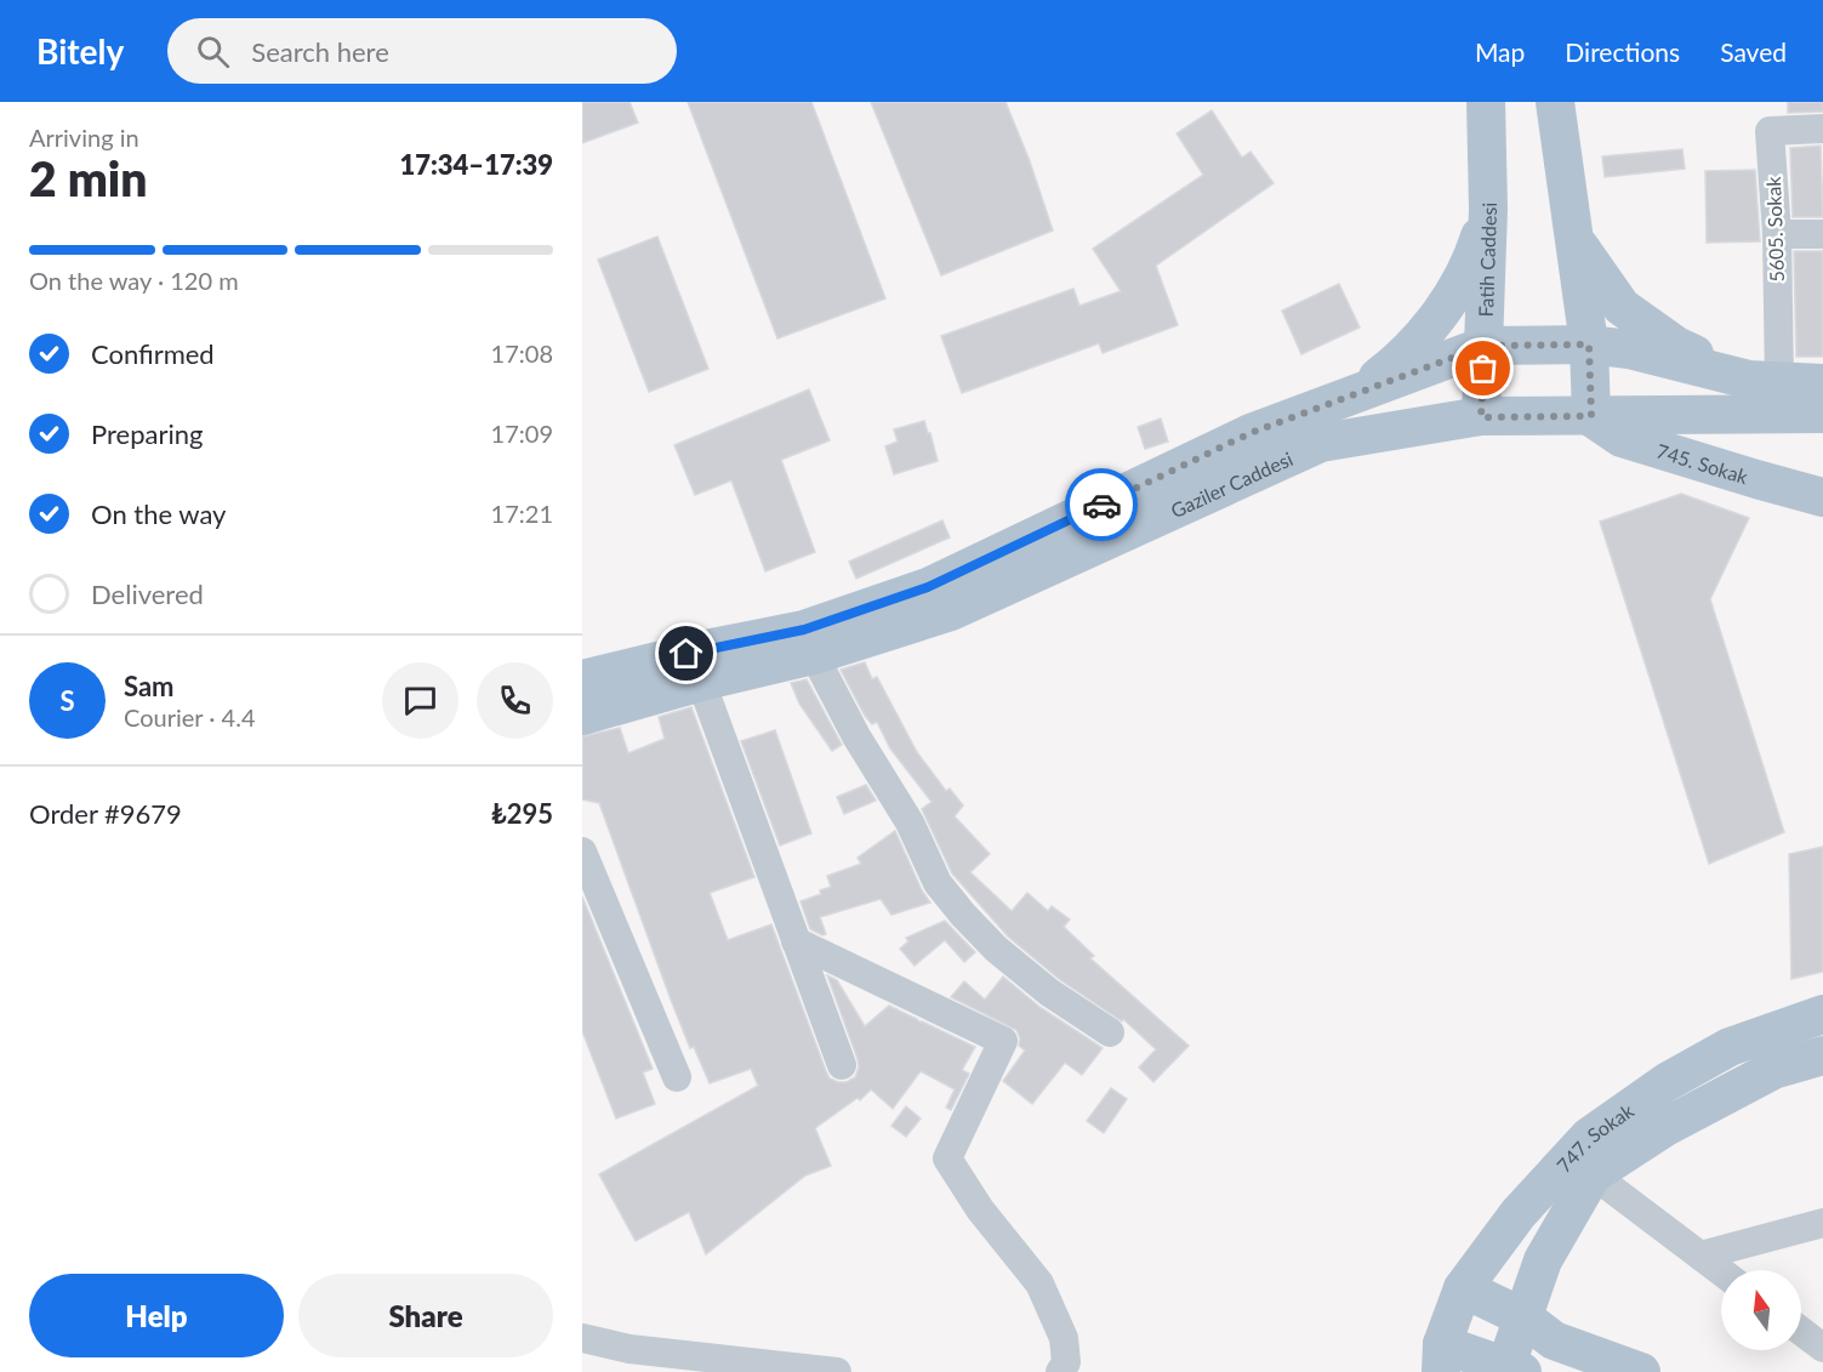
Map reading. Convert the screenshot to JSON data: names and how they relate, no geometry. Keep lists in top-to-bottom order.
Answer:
{
  "streets": {
    "main road": [
      "Fatih Caddesi",
      "745. Sokak",
      "Gaziler Caddesi",
      "747. Sokak"
    ],
    "street": ["5605. Sokak"]
  },
  "crossings": [
    ["Fatih Caddesi", "Gaziler Caddesi"],
    ["745. Sokak", "Gaziler Caddesi"]
  ],
  "north": "top",
  "page": {
    "header": "Bitely",
    "search": "Search here",
    "nav": ["Map", "Directions", "Saved"],
    "heading": ["2 min", "Arriving in", "17:34–17:39"],
    "panel": [
      "Sam",
      "Courier · 4.4",
      "Order #9679",
      "₺295"
    ],
    "bar": "On the way · 120 m",
    "list": [
      ["Confirmed", "17:08"],
      ["Preparing", "17:09"],
      ["On the way", "17:21"],
      "Delivered"
    ],
    "round": "S",
    "buttons": ["Help", "Share"]
  }
}
